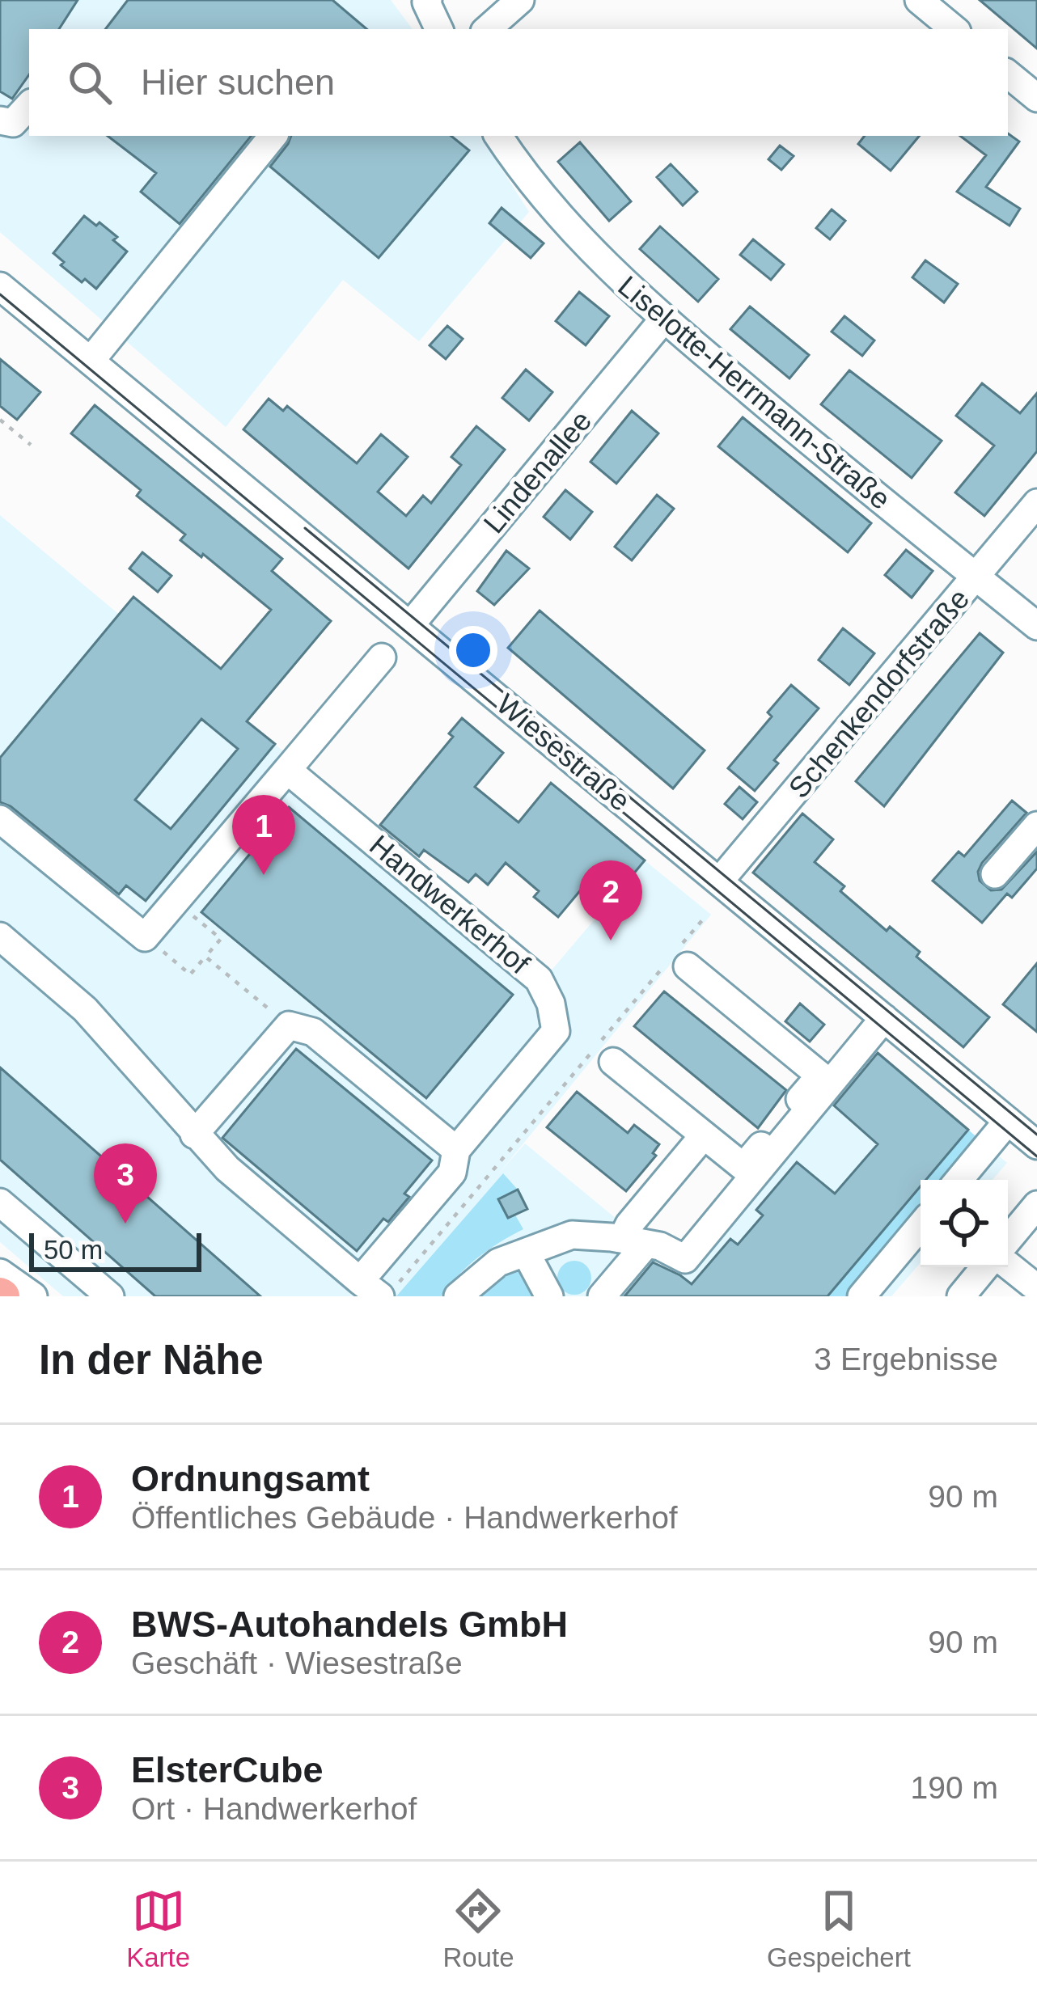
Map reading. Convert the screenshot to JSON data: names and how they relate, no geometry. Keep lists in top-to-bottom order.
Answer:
{
  "streets": {
    "street": [
      "Liselotte-Herrmann-Straße",
      "Lindenallee",
      "Schenkendorfstraße",
      "Wiesestraße",
      "Handwerkerhof"
    ]
  },
  "crossings": [
    ["Liselotte-Herrmann-Straße", "Lindenallee"],
    ["Liselotte-Herrmann-Straße", "Schenkendorfstraße"],
    ["Lindenallee", "Wiesestraße"],
    ["Schenkendorfstraße", "Wiesestraße"]
  ],
  "scale_bar": "50 m",
  "page": {
    "search": "Hier suchen",
    "pins": ["1", "2", "3"],
    "scale": "50 m",
    "heading": ["In der Nähe", "3 Ergebnisse"],
    "list": [
      {
        "mark": "1",
        "name": "Ordnungsamt",
        "note": "Öffentliches Gebäude · Handwerkerhof",
        "value": "90 m"
      },
      {
        "mark": "2",
        "name": "BWS-Autohandels GmbH",
        "note": "Geschäft · Wiesestraße",
        "value": "90 m"
      },
      {
        "mark": "3",
        "name": "ElsterCube",
        "note": "Ort · Handwerkerhof",
        "value": "190 m"
      }
    ],
    "nav": ["Karte", "Route", "Gespeichert"]
  }
}
